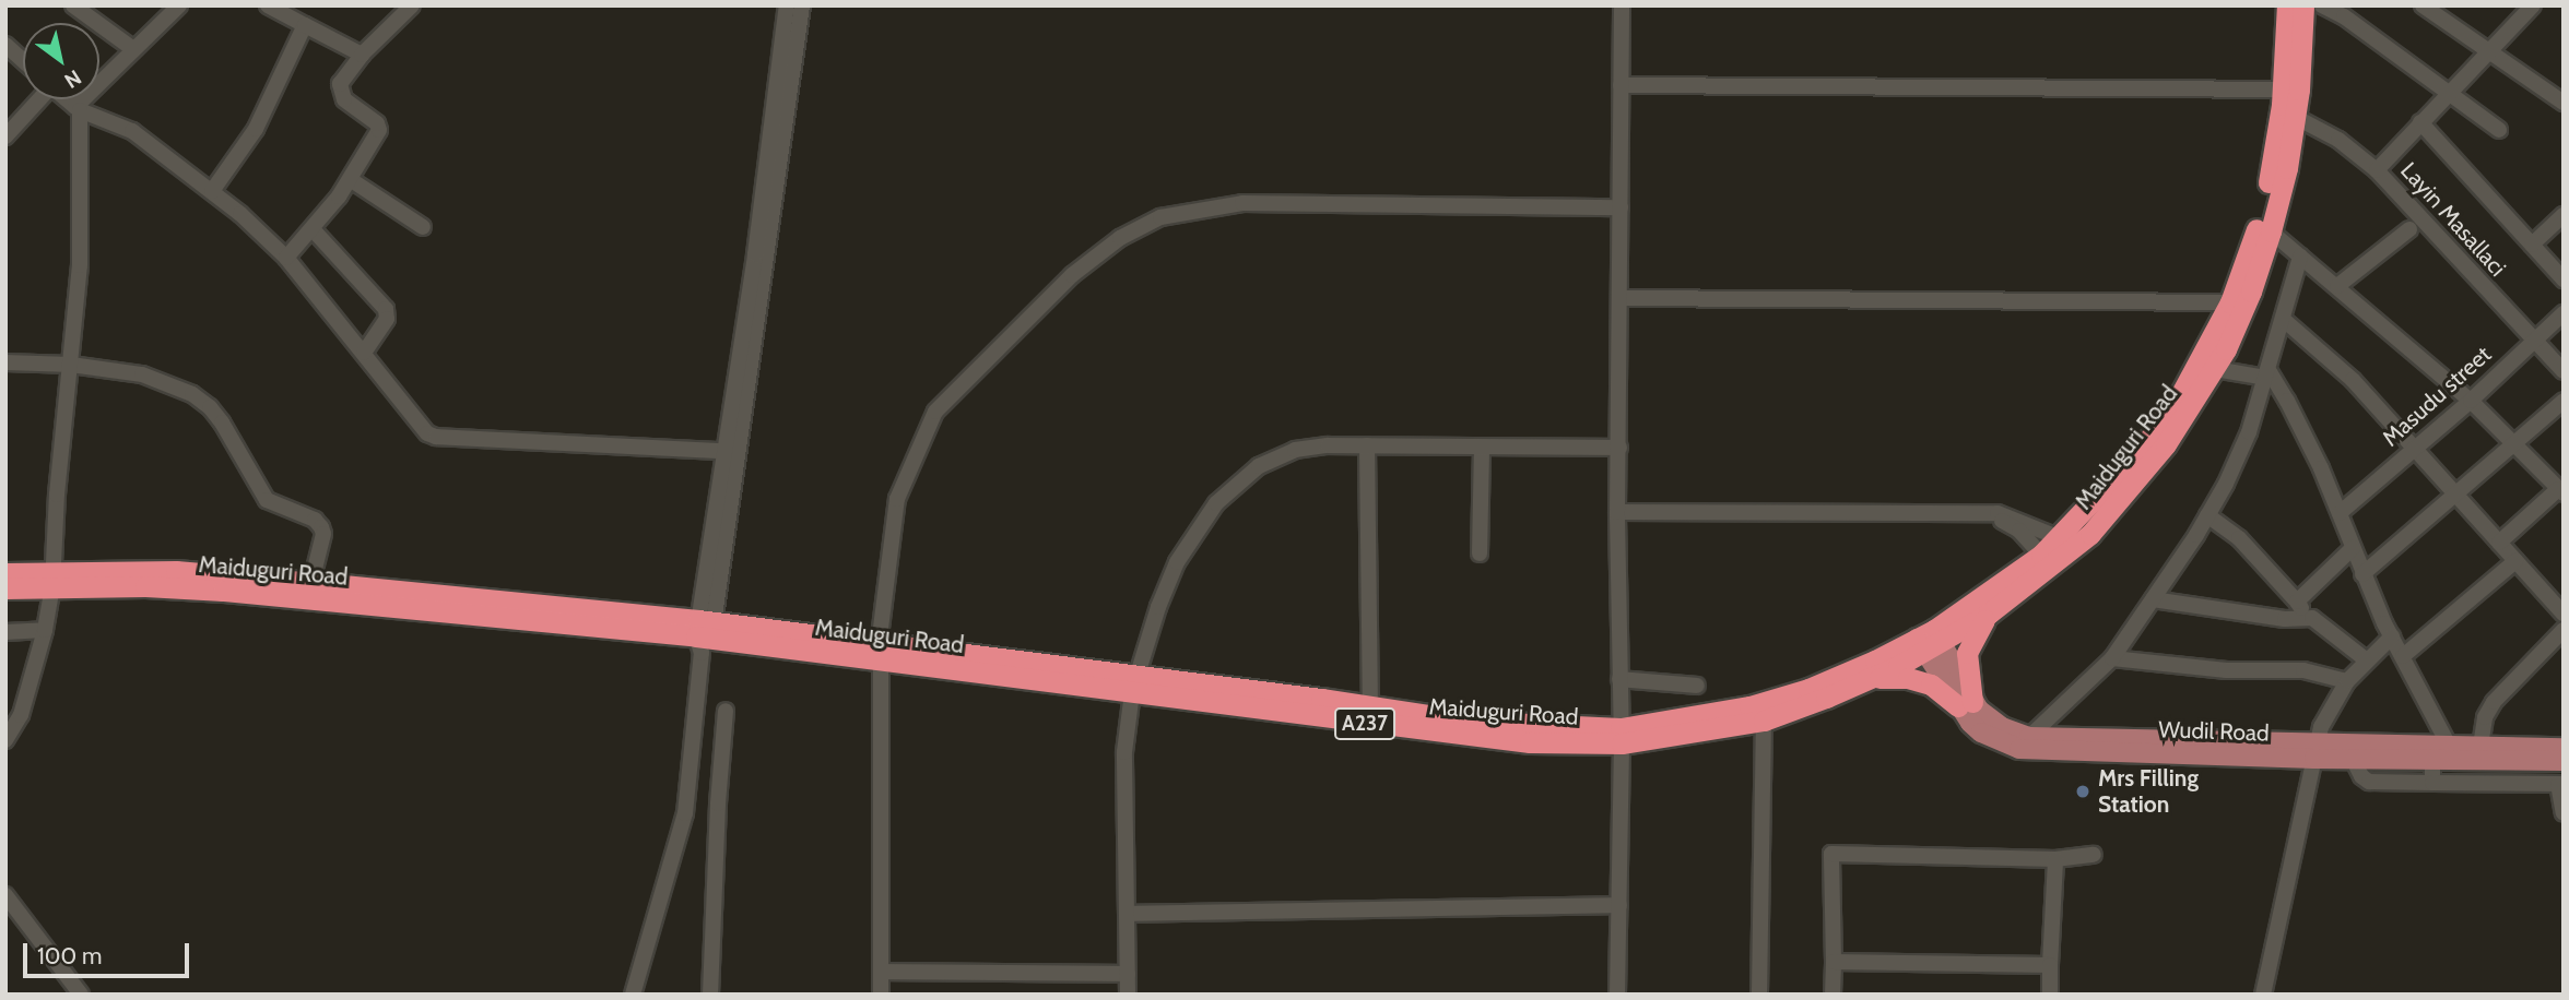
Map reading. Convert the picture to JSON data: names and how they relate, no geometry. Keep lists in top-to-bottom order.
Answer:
{
  "streets": {
    "highway": ["Maiduguri Road", "A237"],
    "main road": ["Wudil Road"],
    "street": ["Layin Masallaci", "Masudu street"]
  },
  "crossings": [
    ["Layin Masallaci", "Masudu street"],
    ["Layin Masallaci", "Maiduguri Road"],
    ["Maiduguri Road", "Wudil Road"]
  ],
  "places": ["Mrs Filling Station"],
  "scale_bar": "100 m",
  "north": "bottom right"
}
